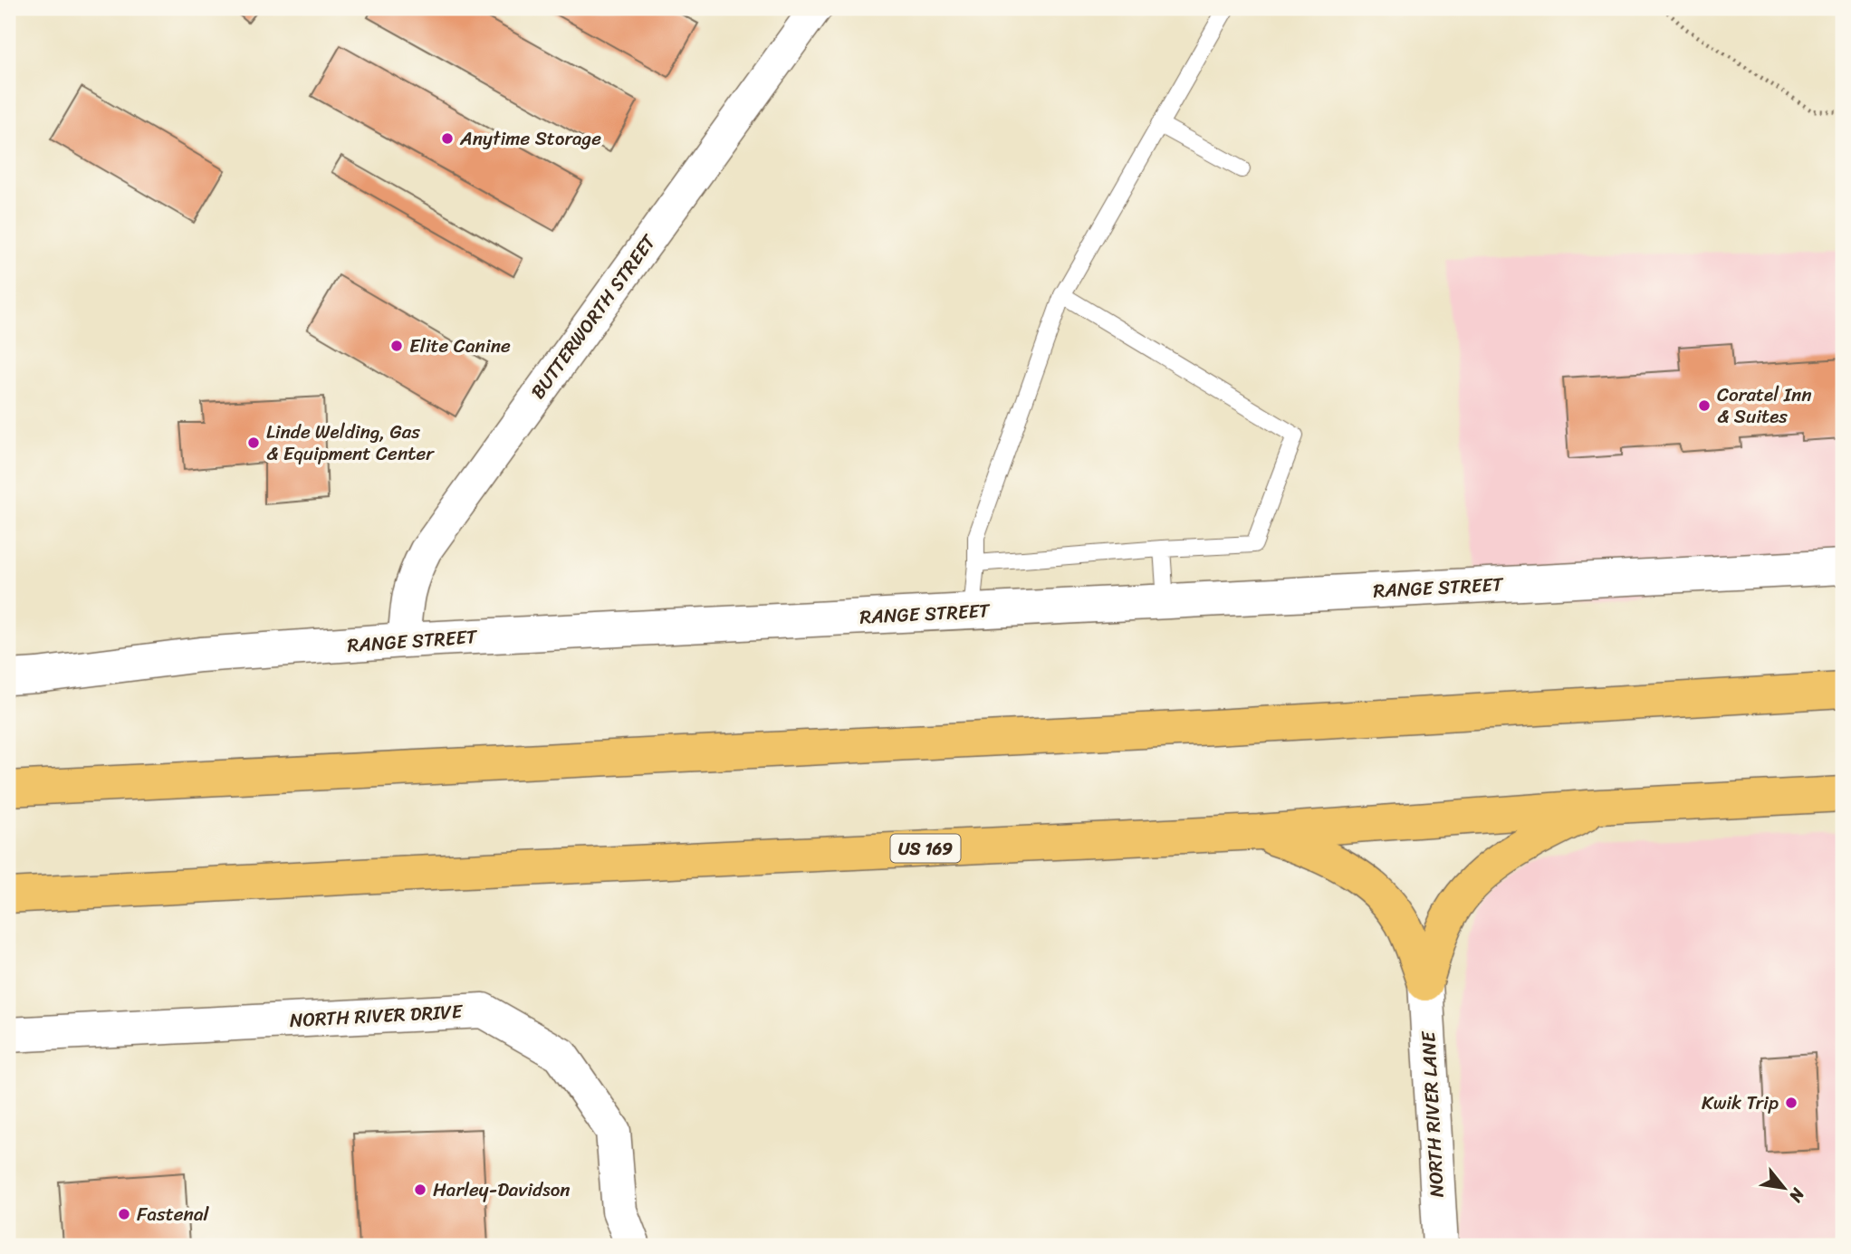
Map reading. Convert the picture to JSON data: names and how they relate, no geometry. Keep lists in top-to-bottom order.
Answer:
{
  "streets": {
    "highway": ["US 169"],
    "street": [
      "BUTTERWORTH STREET",
      "RANGE STREET",
      "NORTH RIVER DRIVE",
      "NORTH RIVER LANE"
    ]
  },
  "crossings": [
    ["BUTTERWORTH STREET", "RANGE STREET"]
  ],
  "places": [
    "Anytime Storage",
    "Elite Canine",
    "Coratel Inn & Suites",
    "Linde Welding, Gas & Equipment Center",
    "Kwik Trip",
    "Harley-Davidson",
    "Fastenal"
  ],
  "north": "bottom right"
}
